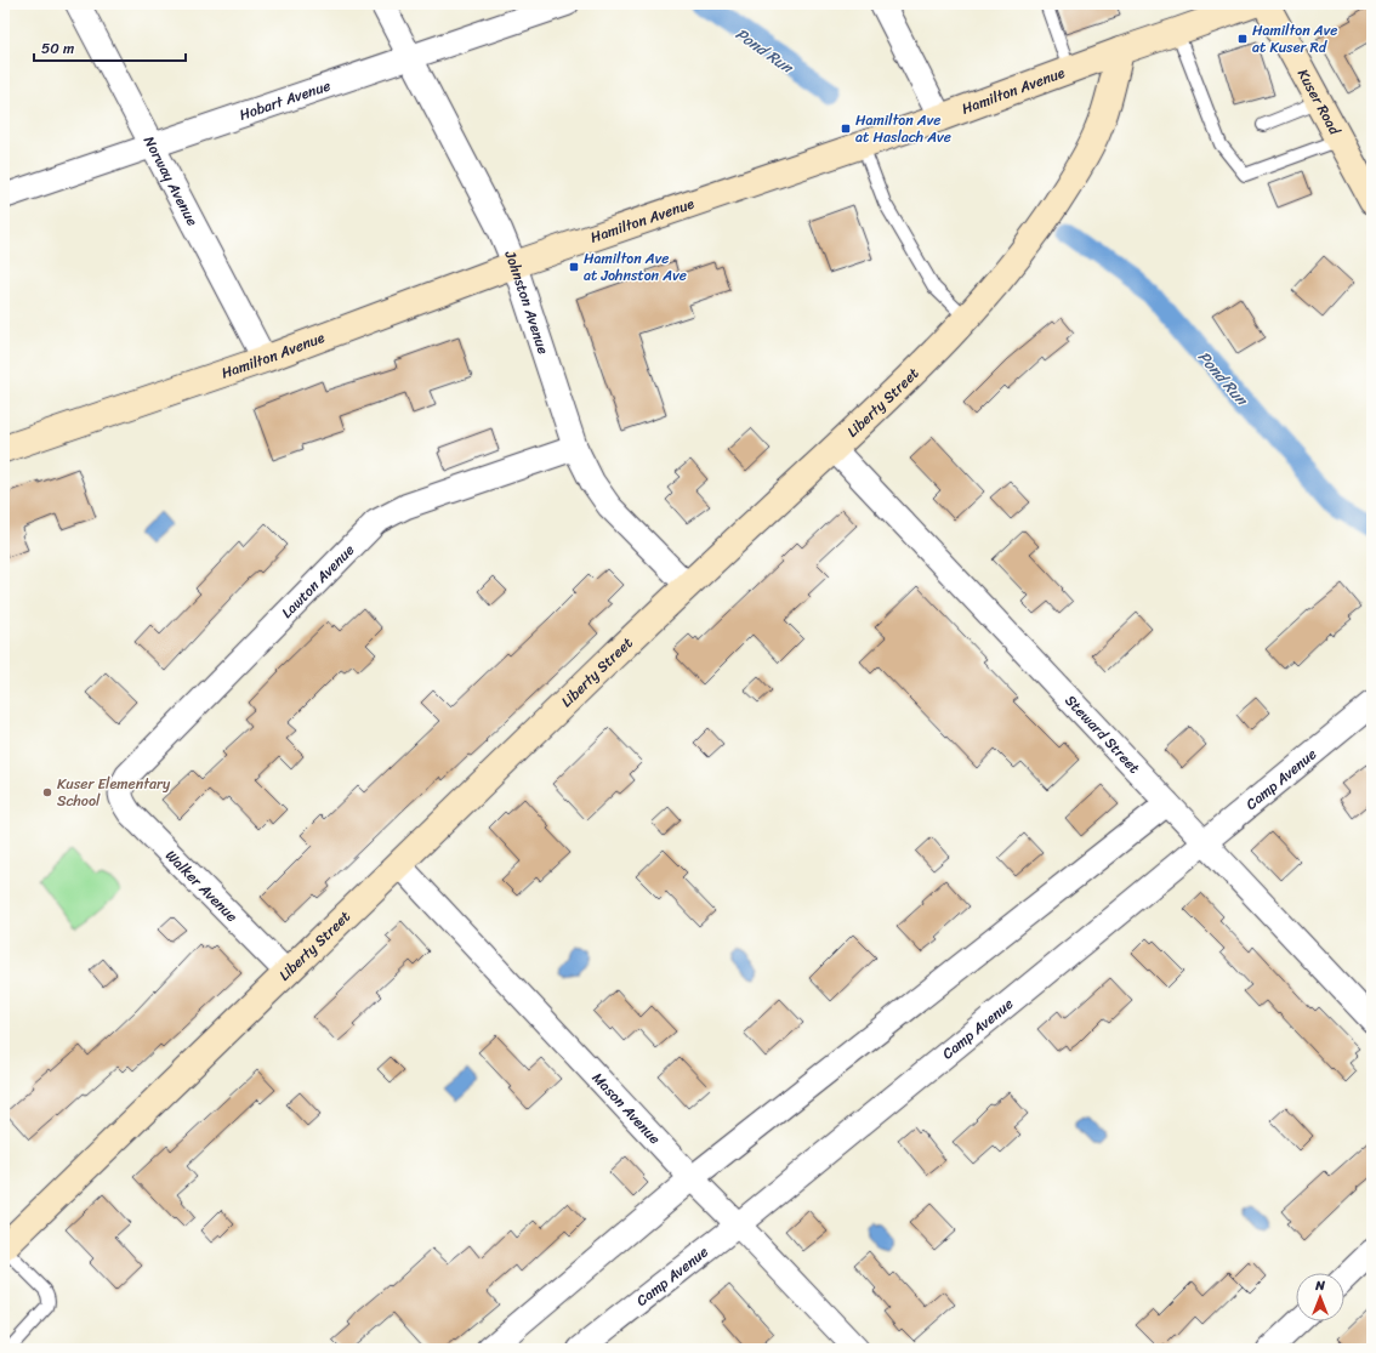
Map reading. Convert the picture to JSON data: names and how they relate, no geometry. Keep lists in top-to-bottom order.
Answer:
{
  "streets": {
    "street": [
      "Hamilton Avenue",
      "Hobart Avenue",
      "Kuser Road",
      "Norway Avenue",
      "Johnston Avenue",
      "Liberty Street",
      "Lawton Avenue",
      "Steward Street",
      "Camp Avenue",
      "Walker Avenue",
      "Mason Avenue"
    ]
  },
  "crossings": [
    ["Hamilton Avenue", "Norway Avenue"],
    ["Hamilton Avenue", "Johnston Avenue"],
    ["Hamilton Avenue", "Liberty Street"],
    ["Hobart Avenue", "Norway Avenue"],
    ["Hobart Avenue", "Johnston Avenue"],
    ["Johnston Avenue", "Liberty Street"],
    ["Johnston Avenue", "Lawton Avenue"],
    ["Liberty Street", "Steward Street"],
    ["Liberty Street", "Walker Avenue"],
    ["Liberty Street", "Mason Avenue"],
    ["Lawton Avenue", "Walker Avenue"],
    ["Steward Street", "Camp Avenue"],
    ["Camp Avenue", "Mason Avenue"]
  ],
  "water": ["Pond Run"],
  "places": {
    "transit": ["Hamilton Ave at Kuser Rd", "Hamilton Ave at Haslach Ave", "Hamilton Ave at Johnston Ave"],
    "other": ["Kuser Elementary School"]
  },
  "scale_bar": "50 m",
  "north": "top"
}
